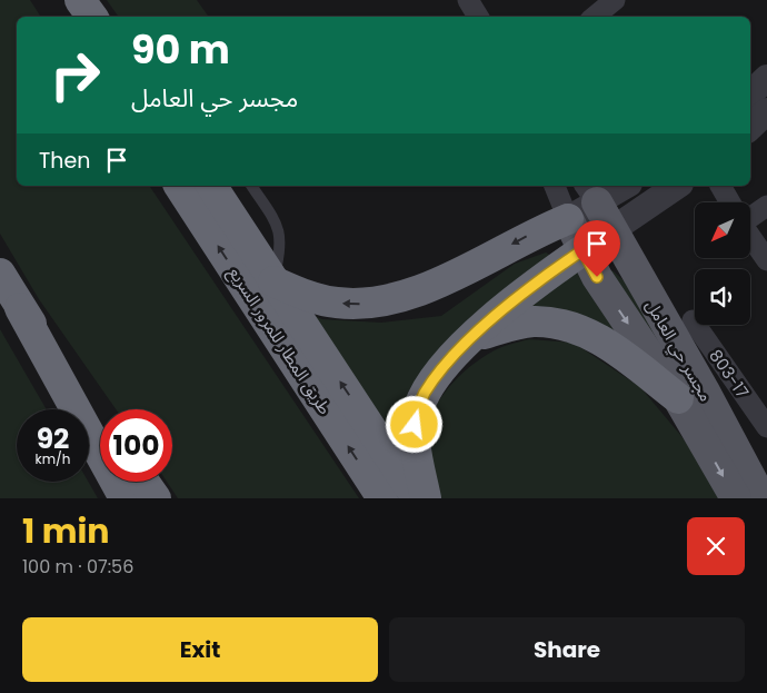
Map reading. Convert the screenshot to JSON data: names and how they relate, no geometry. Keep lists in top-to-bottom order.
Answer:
{
  "streets": {
    "highway": ["طريق المطار للمرور السريع"],
    "main road": ["مجسر حي العامل"],
    "street": ["803-17"]
  },
  "north": "bottom left",
  "page": {
    "turn": ["90 m", "مجسر حي العامل"],
    "then": "Then",
    "speed": "92 km/h",
    "limit": "100",
    "heading": ["1 min", "100 m · 07:56"],
    "buttons": ["Exit", "Share"]
  }
}
